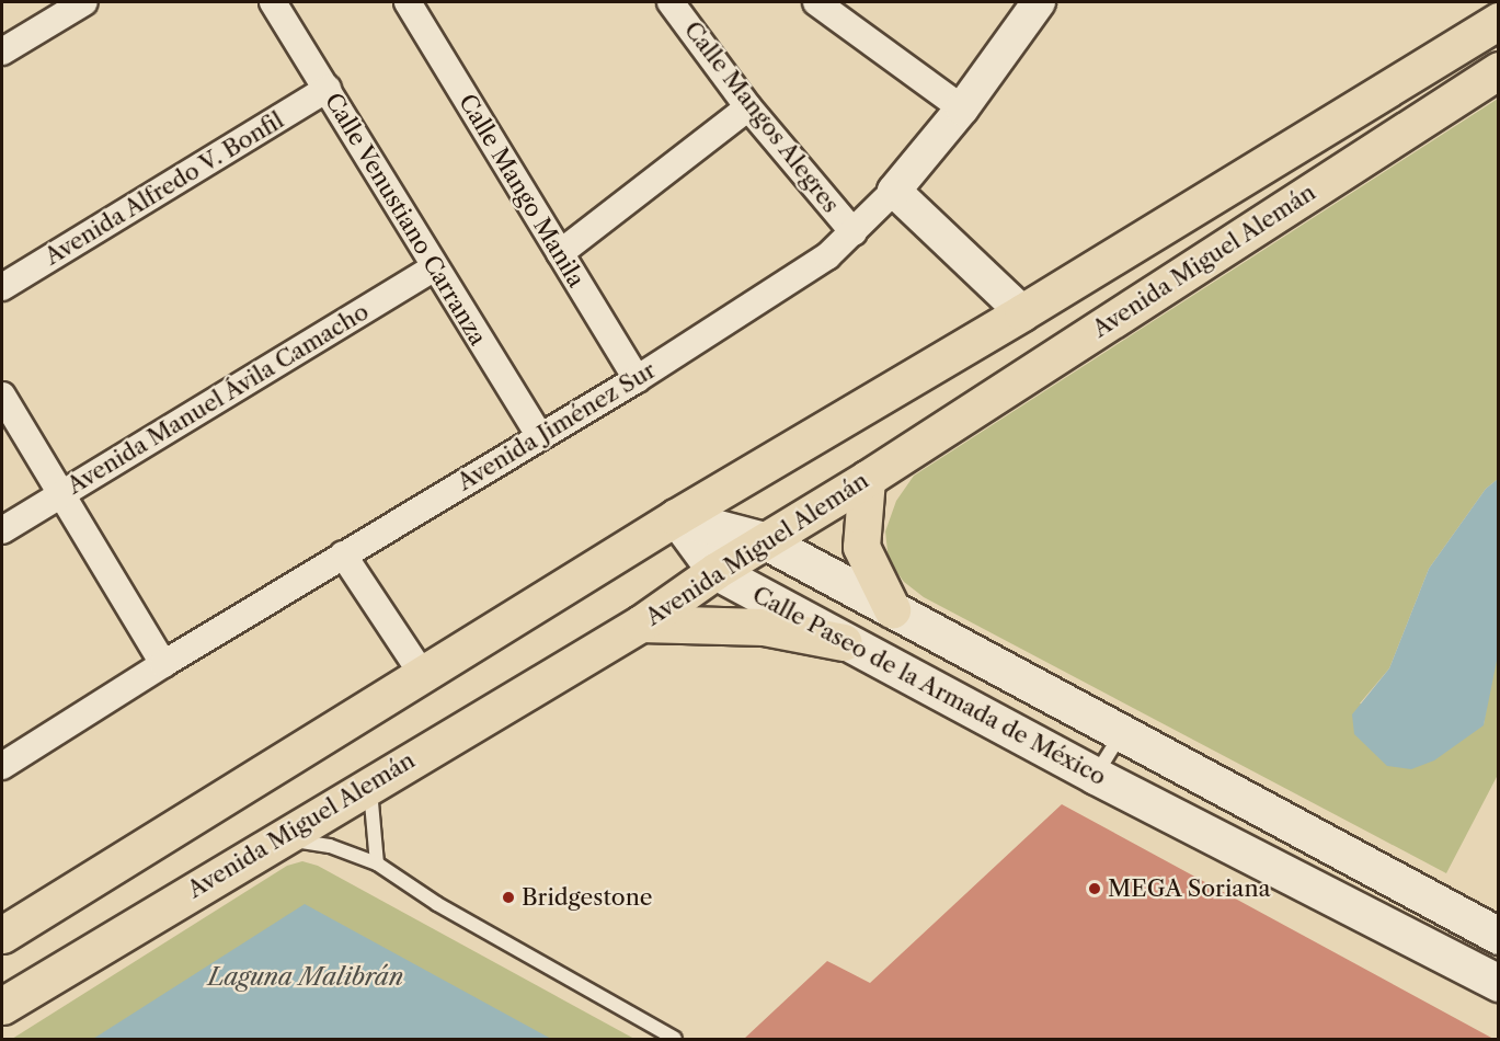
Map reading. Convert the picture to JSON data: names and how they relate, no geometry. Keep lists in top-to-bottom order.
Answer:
{
  "streets": {
    "main road": ["Avenida Miguel Alemán", "Calle Paseo de la Armada de México"],
    "street": [
      "Calle Mangos Alegres",
      "Avenida Alfredo V. Bonfil",
      "Calle Mango Manila",
      "Calle Venustiano Carranza",
      "Avenida Manuel Ávila Camacho",
      "Avenida Jiménez Sur"
    ]
  },
  "crossings": [
    ["Calle Mangos Alegres", "Avenida Jiménez Sur"],
    ["Avenida Alfredo V. Bonfil", "Calle Venustiano Carranza"],
    ["Calle Mango Manila", "Avenida Jiménez Sur"],
    ["Calle Venustiano Carranza", "Avenida Manuel Ávila Camacho"],
    ["Calle Venustiano Carranza", "Avenida Jiménez Sur"],
    ["Avenida Miguel Alemán", "Calle Paseo de la Armada de México"]
  ],
  "water": ["Laguna Malibrán"],
  "places": ["MEGA Soriana", "Bridgestone"]
}
